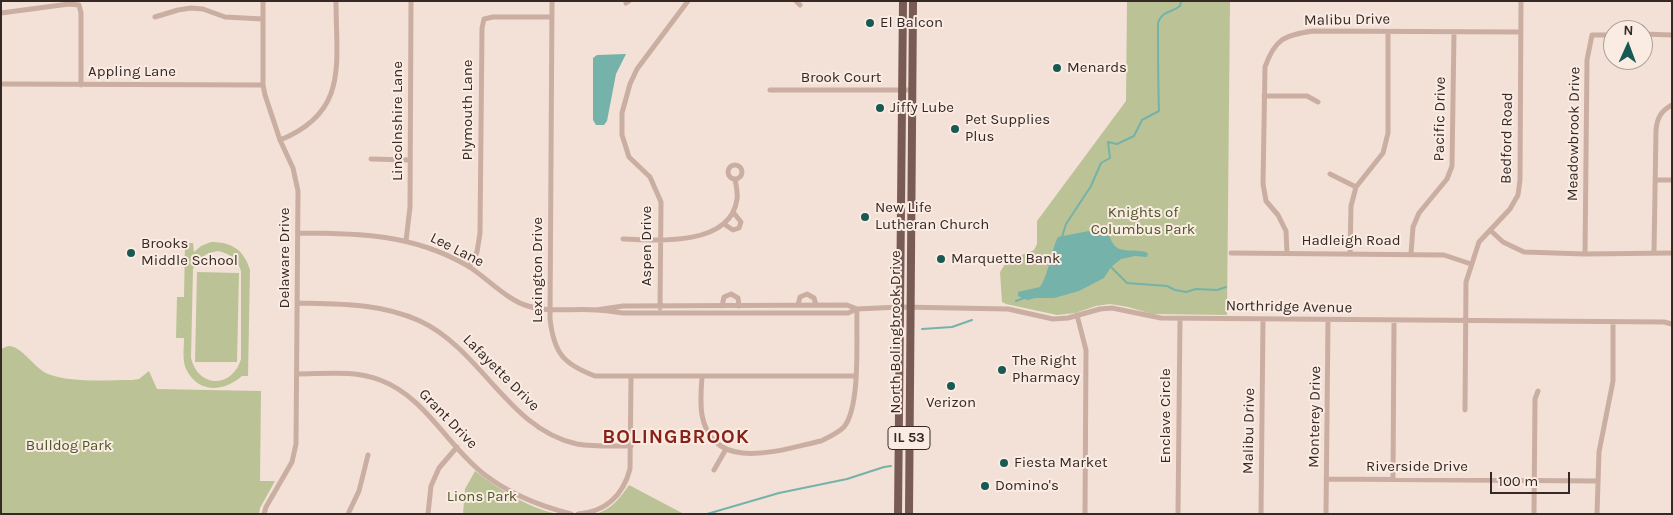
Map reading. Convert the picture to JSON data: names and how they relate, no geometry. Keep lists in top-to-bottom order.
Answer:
{
  "streets": {
    "main road": ["North Bolingbrook Drive", "IL 53"],
    "street": [
      "Malibu Drive",
      "Appling Lane",
      "Brook Court",
      "Plymouth Lane",
      "Pacific Drive",
      "Lincolnshire Lane",
      "Meadowbrook Drive",
      "Bedford Road",
      "Hadleigh Road",
      "Aspen Drive",
      "Lee Lane",
      "Delaware Drive",
      "Lexington Drive",
      "Northridge Avenue",
      "Lafayette Drive",
      "Enclave Circle",
      "Monterey Drive",
      "Grant Drive",
      "Riverside Drive"
    ]
  },
  "crossings": [
    ["Malibu Drive", "Pacific Drive"],
    ["Malibu Drive", "Bedford Road"],
    ["Malibu Drive", "Hadleigh Road"],
    ["Malibu Drive", "Northridge Avenue"],
    ["Appling Lane", "Delaware Drive"],
    ["Brook Court", "North Bolingbrook Drive"],
    ["Plymouth Lane", "Lee Lane"],
    ["Plymouth Lane", "Lexington Drive"],
    ["Pacific Drive", "Hadleigh Road"],
    ["Lincolnshire Lane", "Lee Lane"],
    ["Bedford Road", "Hadleigh Road"],
    ["Bedford Road", "Northridge Avenue"],
    ["Aspen Drive", "Lee Lane"],
    ["Lee Lane", "Delaware Drive"],
    ["Lee Lane", "Lexington Drive"],
    ["Lee Lane", "Northridge Avenue"],
    ["Lee Lane", "North Bolingbrook Drive"],
    ["Delaware Drive", "Lafayette Drive"],
    ["Delaware Drive", "Grant Drive"],
    ["Northridge Avenue", "North Bolingbrook Drive"],
    ["Northridge Avenue", "Enclave Circle"],
    ["Northridge Avenue", "Monterey Drive"],
    ["Monterey Drive", "Riverside Drive"]
  ],
  "districts": ["BOLINGBROOK"],
  "parks": ["Knights of Columbus Park", "Bulldog Park", "Lions Park"],
  "places": [
    "El Balcon",
    "Menards",
    "Jiffy Lube",
    "Pet Supplies Plus",
    "New Life Lutheran Church",
    "Brooks Middle School",
    "Marquette Bank",
    "The Right Pharmacy",
    "Verizon",
    "Fiesta Market",
    "Domino's"
  ],
  "scale_bar": "100 m",
  "north": "top"
}
